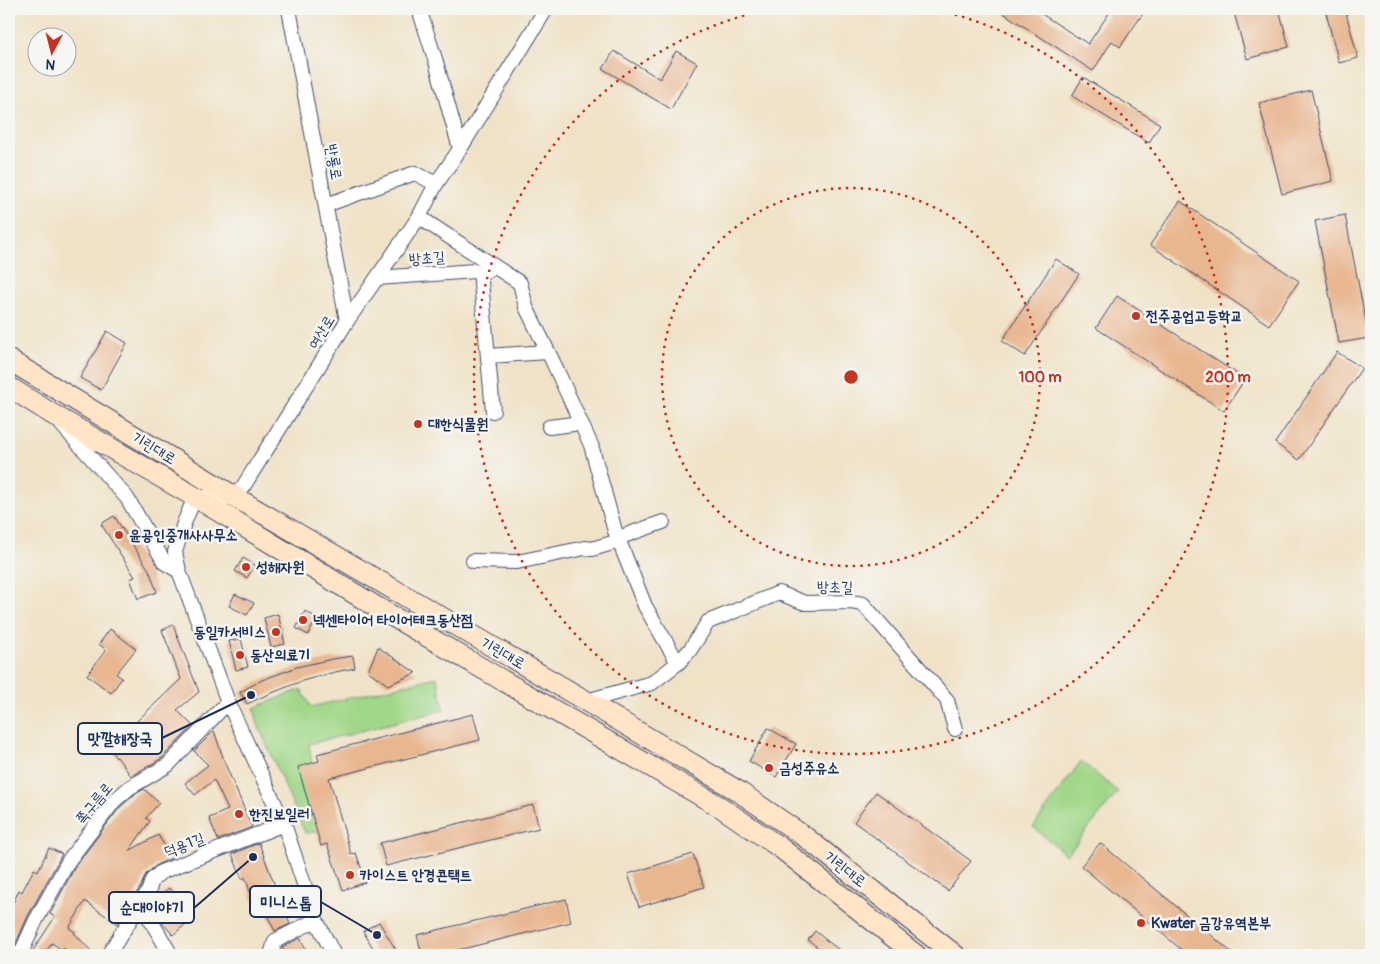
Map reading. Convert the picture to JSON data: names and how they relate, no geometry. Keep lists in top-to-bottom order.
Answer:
{
  "streets": {
    "street": [
      "반룡로",
      "방초길",
      "여산로",
      "기린대로",
      "쪽구름로",
      "덕용1길"
    ]
  },
  "crossings": [
    ["반룡로", "여산로"],
    ["방초길", "여산로"],
    ["방초길", "기린대로"],
    ["여산로", "기린대로"]
  ],
  "places": [
    "전주공업고등학교",
    "대한식물원",
    "윤공인중개사사무소",
    "성해자원",
    "넥센타이어 타이어테크동산점",
    "동일카서비스",
    "동산의료기",
    "맛깔해장국",
    "금성주유소",
    "한진보일러",
    "순대이야기",
    "카이스트 안경콘택트",
    "Kwater 금강유역본부",
    "미니스톱"
  ],
  "north": "bottom",
  "rings": ["100 m", "200 m"]
}
